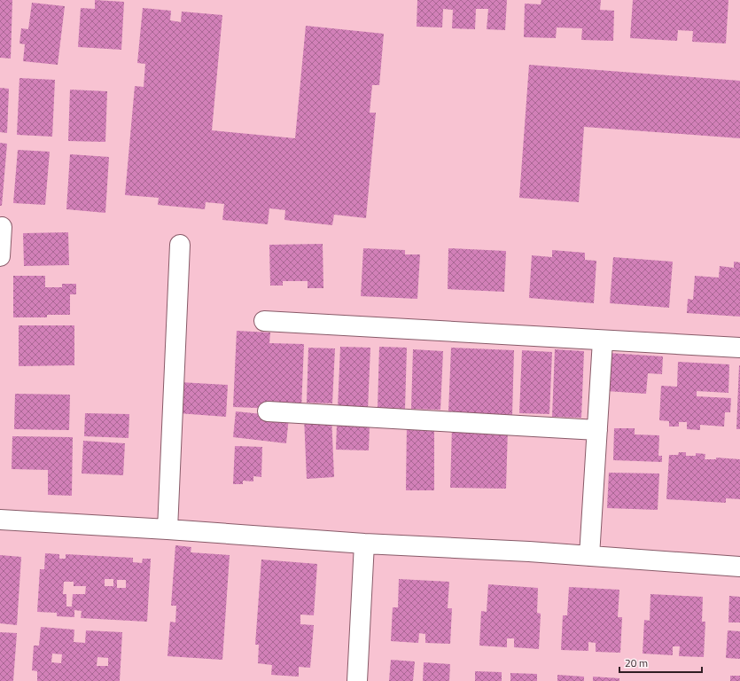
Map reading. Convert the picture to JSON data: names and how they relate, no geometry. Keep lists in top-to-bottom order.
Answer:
{
  "scale_bar": "20 m"
}
